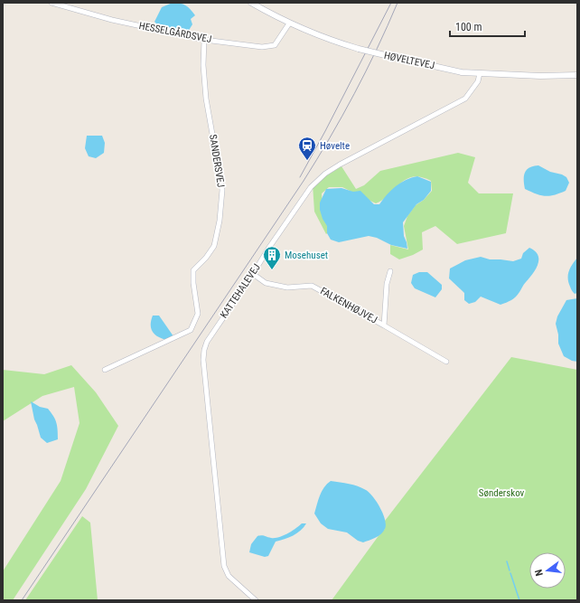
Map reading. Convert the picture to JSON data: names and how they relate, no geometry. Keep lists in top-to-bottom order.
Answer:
{
  "streets": {
    "street": [
      "HESSELGÅRDSVEJ",
      "HØVELTEVEJ",
      "SANDERSVEJ",
      "KATTEHALEVEJ",
      "FALKENHØJVEJ"
    ]
  },
  "crossings": [
    ["HESSELGÅRDSVEJ", "HØVELTEVEJ"],
    ["HESSELGÅRDSVEJ", "SANDERSVEJ"],
    ["HØVELTEVEJ", "KATTEHALEVEJ"],
    ["KATTEHALEVEJ", "FALKENHØJVEJ"]
  ],
  "parks": ["Sønderskov"],
  "places": {
    "station": ["Høvelte"],
    "building": ["Mosehuset"]
  },
  "scale_bar": "100 m",
  "north": "left"
}
